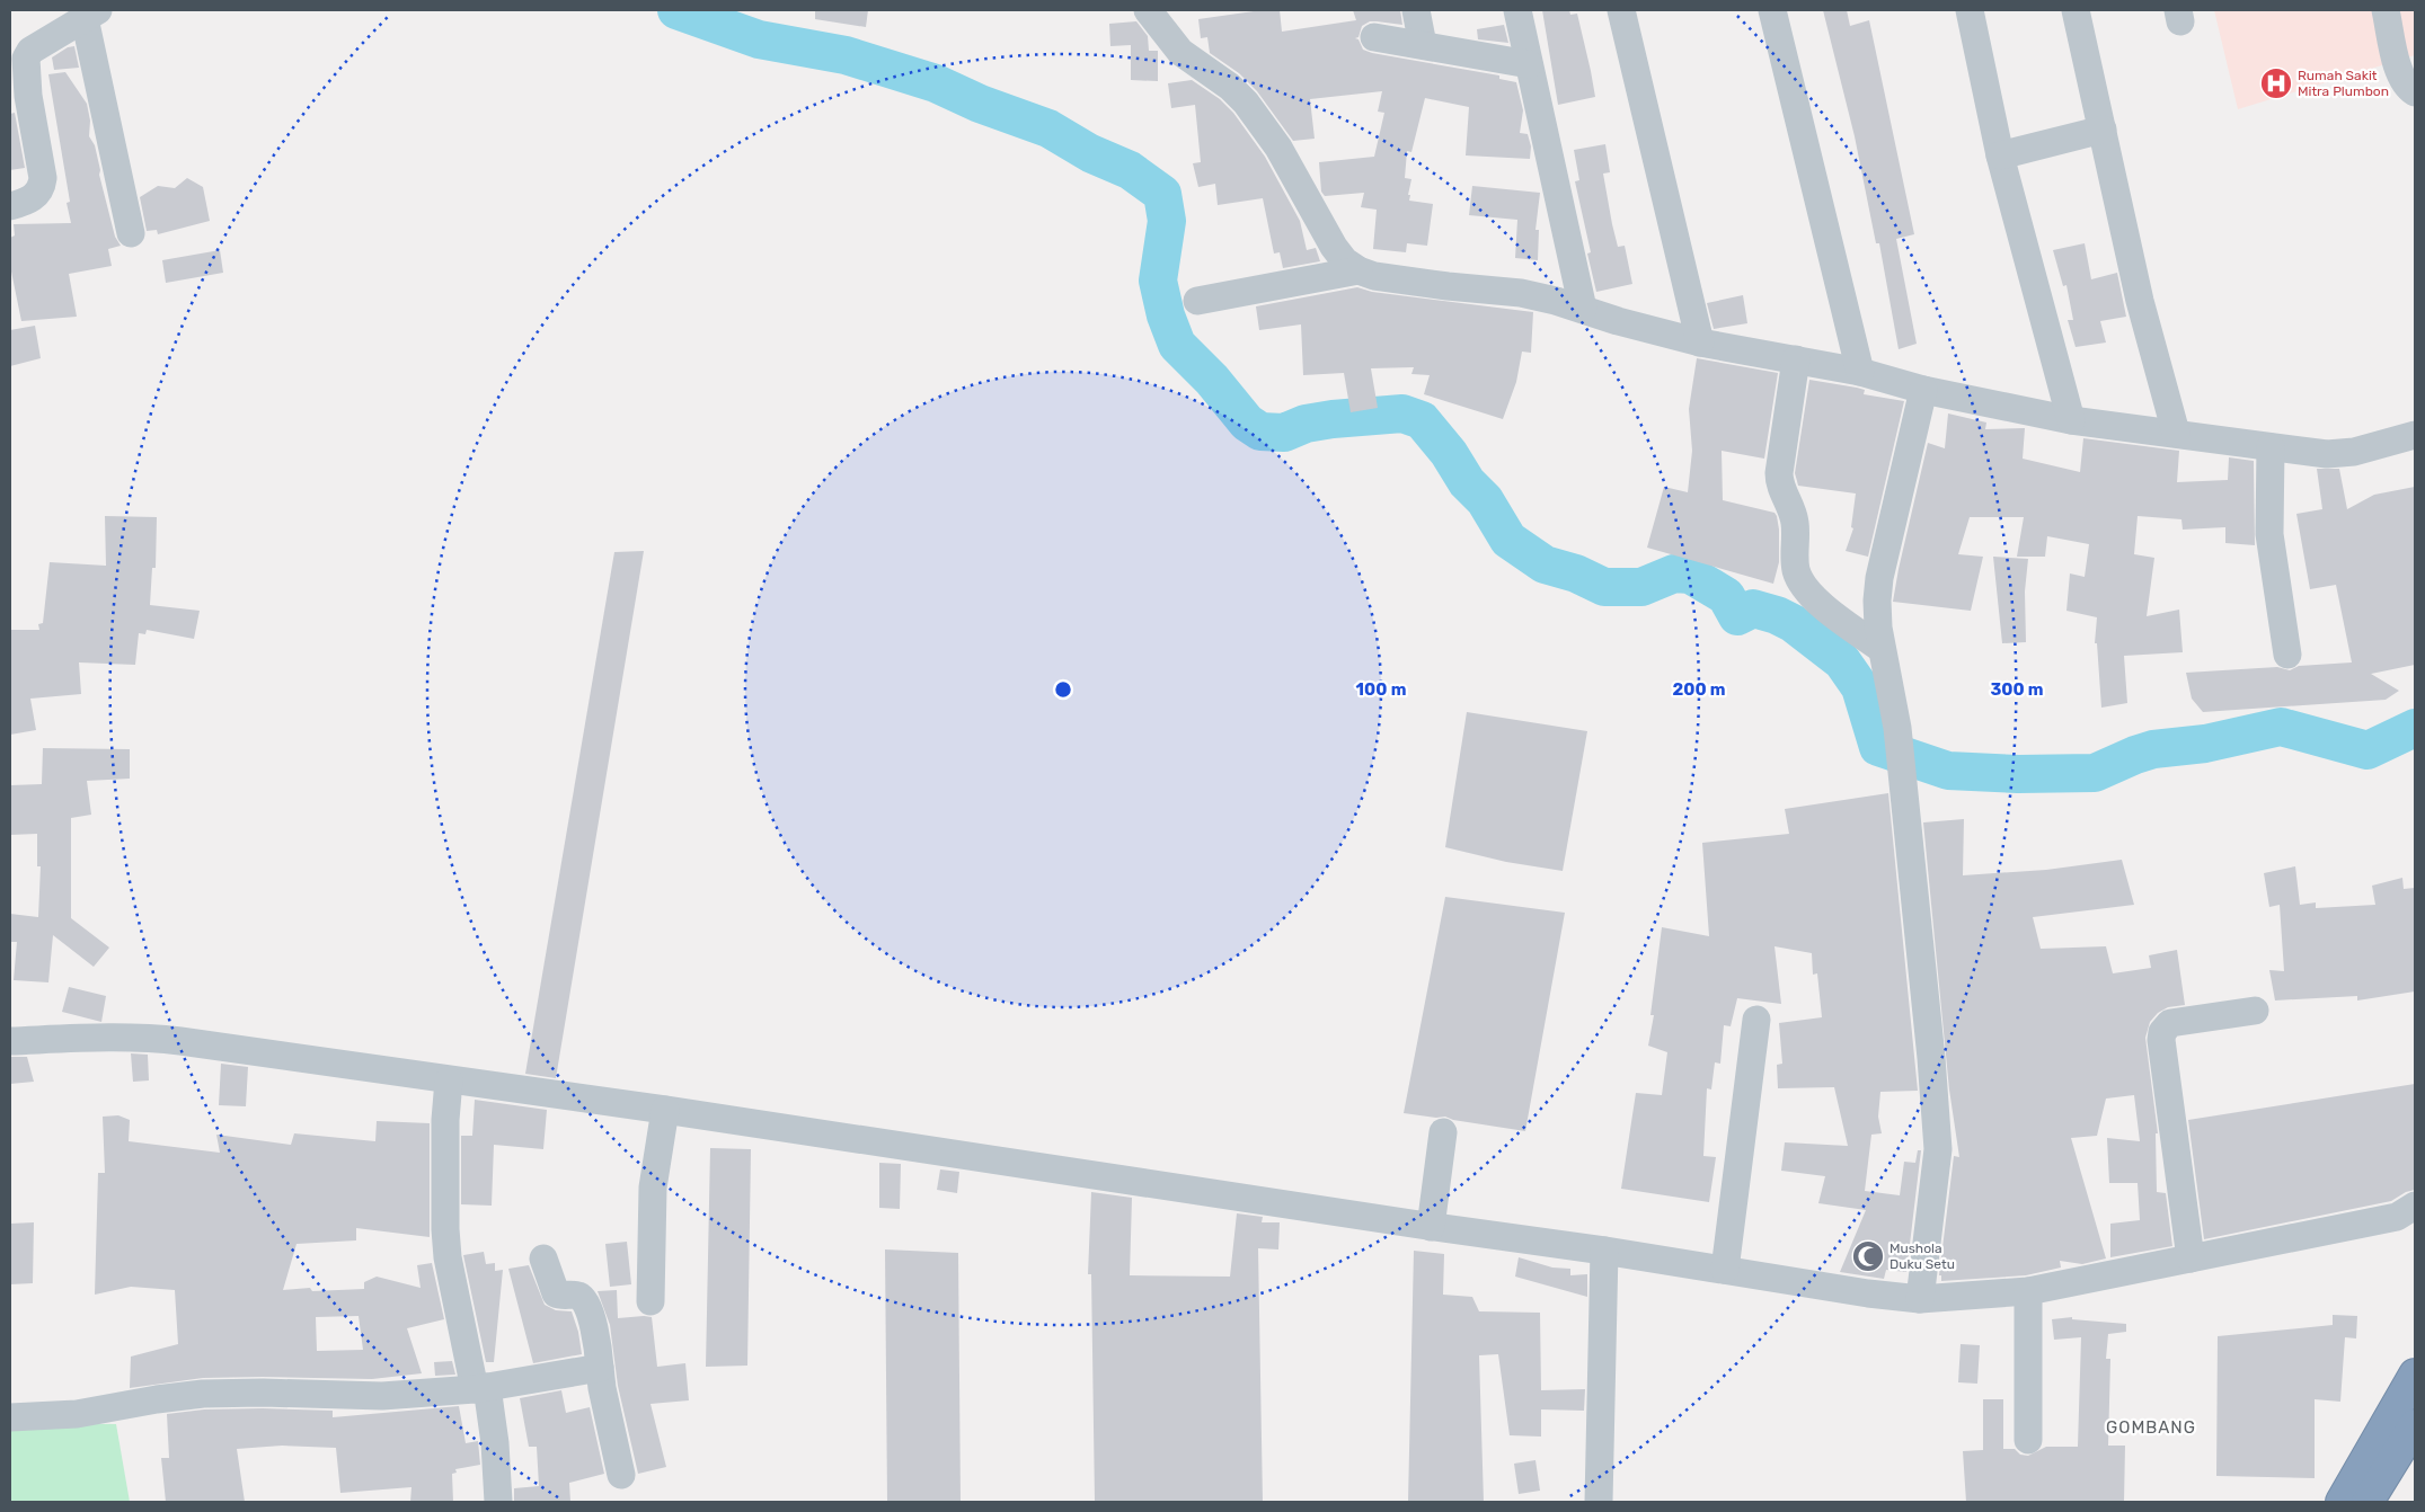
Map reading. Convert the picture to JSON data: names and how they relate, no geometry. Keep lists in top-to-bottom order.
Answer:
{
  "districts": ["GOMBANG"],
  "places": {
    "hospital": ["Rumah Sakit Mitra Plumbon"],
    "mosque": ["Mushola Duku Setu"]
  },
  "rings": ["100 m", "200 m", "300 m"]
}
